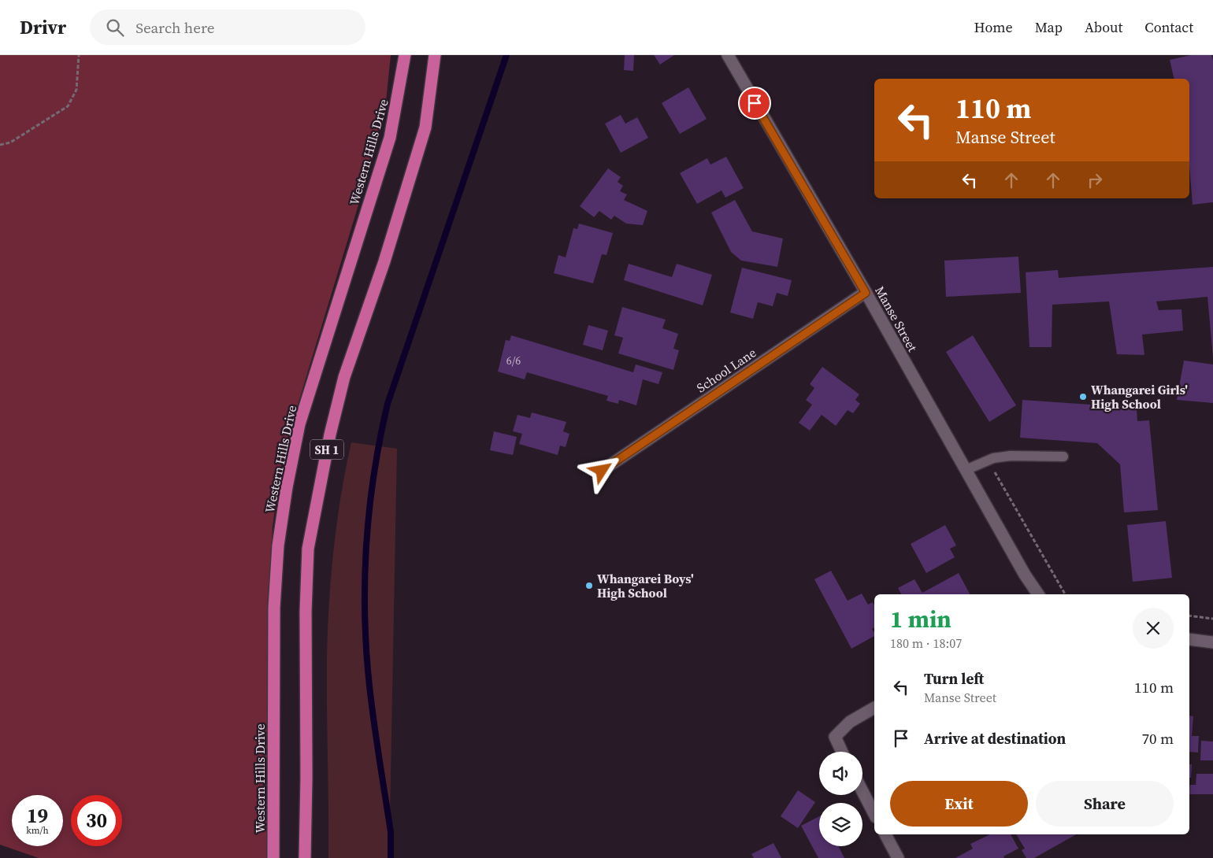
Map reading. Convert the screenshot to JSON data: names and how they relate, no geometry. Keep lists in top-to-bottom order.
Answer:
{
  "streets": {
    "highway": ["Western Hills Drive", "SH 1"],
    "street": ["Manse Street", "School Lane"]
  },
  "crossings": [
    ["Manse Street", "School Lane"]
  ],
  "places": ["Whangarei Girls' High School", "Whangarei Boys' High School"],
  "house_numbers": ["6/6"],
  "page": {
    "header": "Drivr",
    "search": "Search here",
    "nav": [
      "Home",
      "Map",
      "About",
      "Contact"
    ],
    "turn": ["110 m", "Manse Street"],
    "heading": ["1 min", "180 m · 18:07"],
    "list": [
      {
        "name": "Turn left",
        "note": "Manse Street",
        "value": "110 m"
      },
      {
        "name": "Arrive at destination",
        "value": "70 m"
      }
    ],
    "buttons": ["Exit", "Share"],
    "speed": "19 km/h",
    "limit": "30"
  }
}
